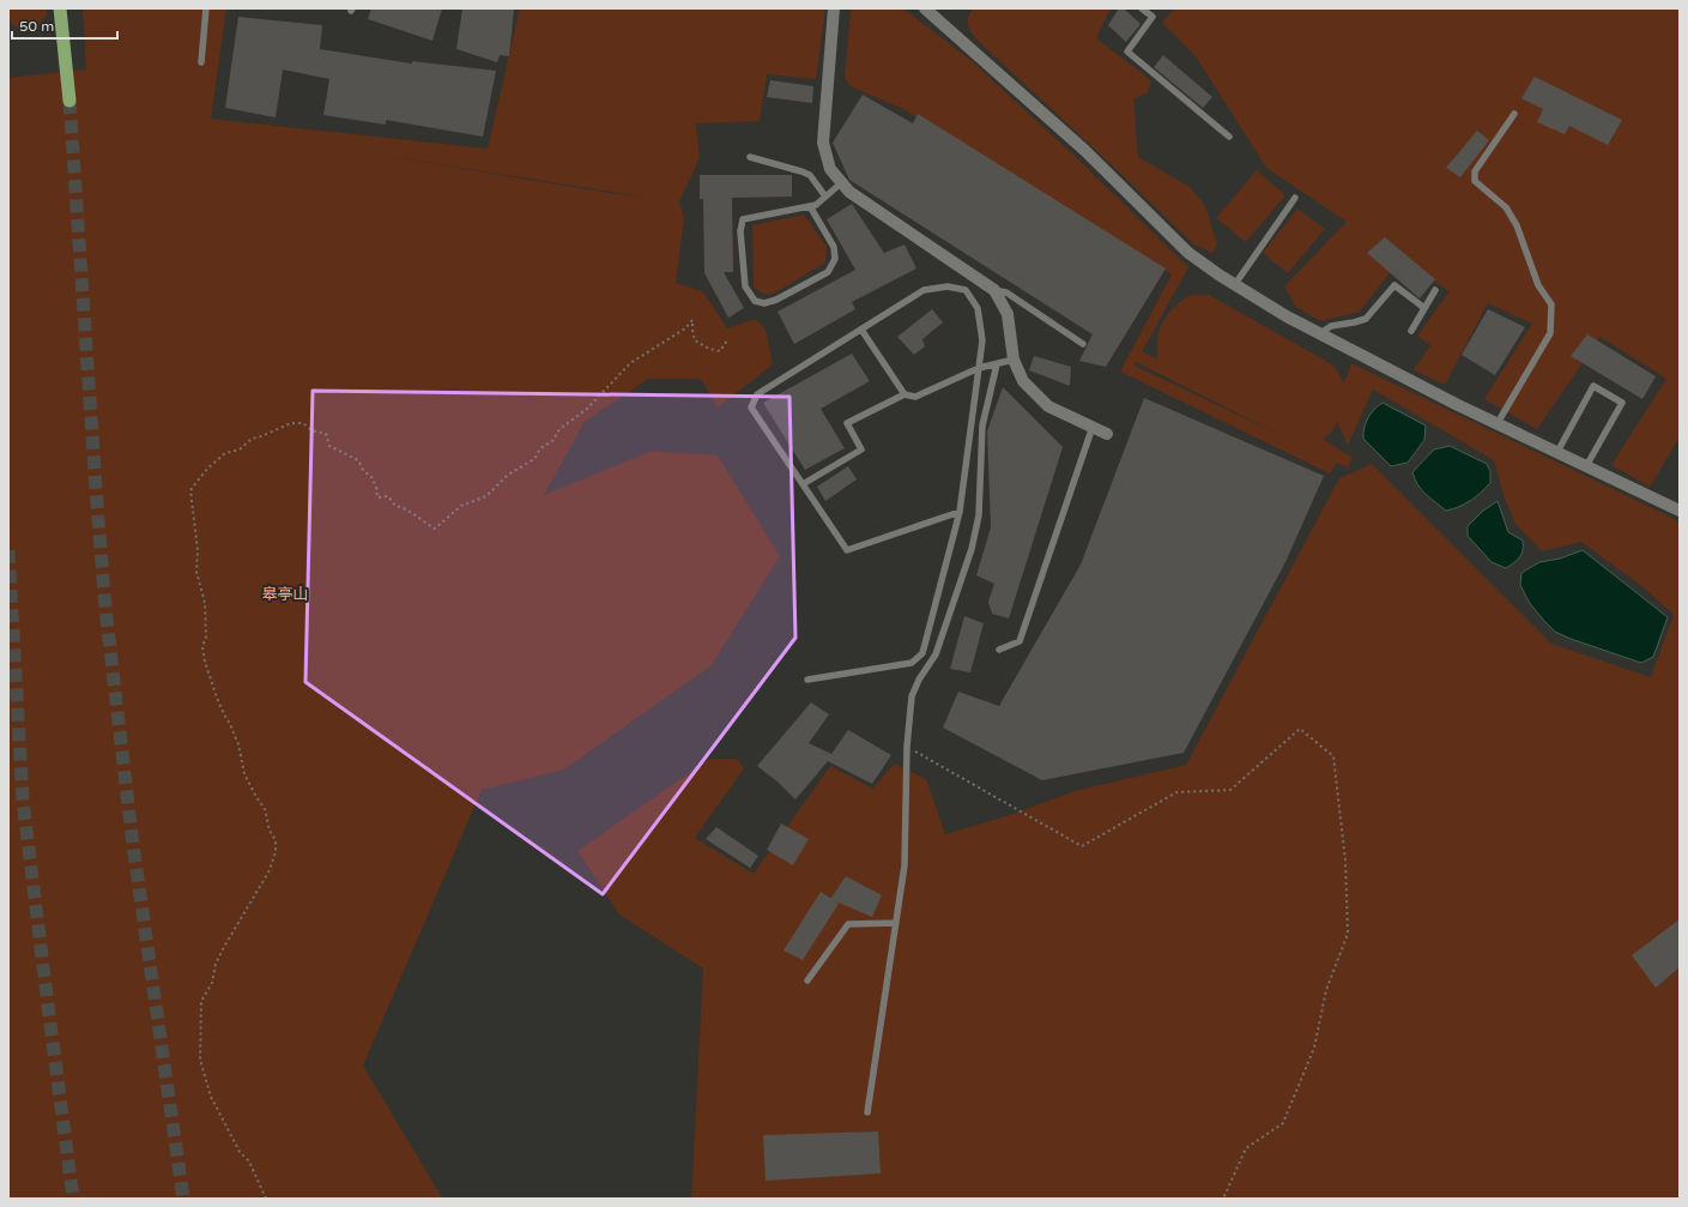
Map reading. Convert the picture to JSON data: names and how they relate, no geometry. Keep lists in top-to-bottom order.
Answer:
{
  "parks": ["皋亭山"],
  "scale_bar": "50 m"
}
